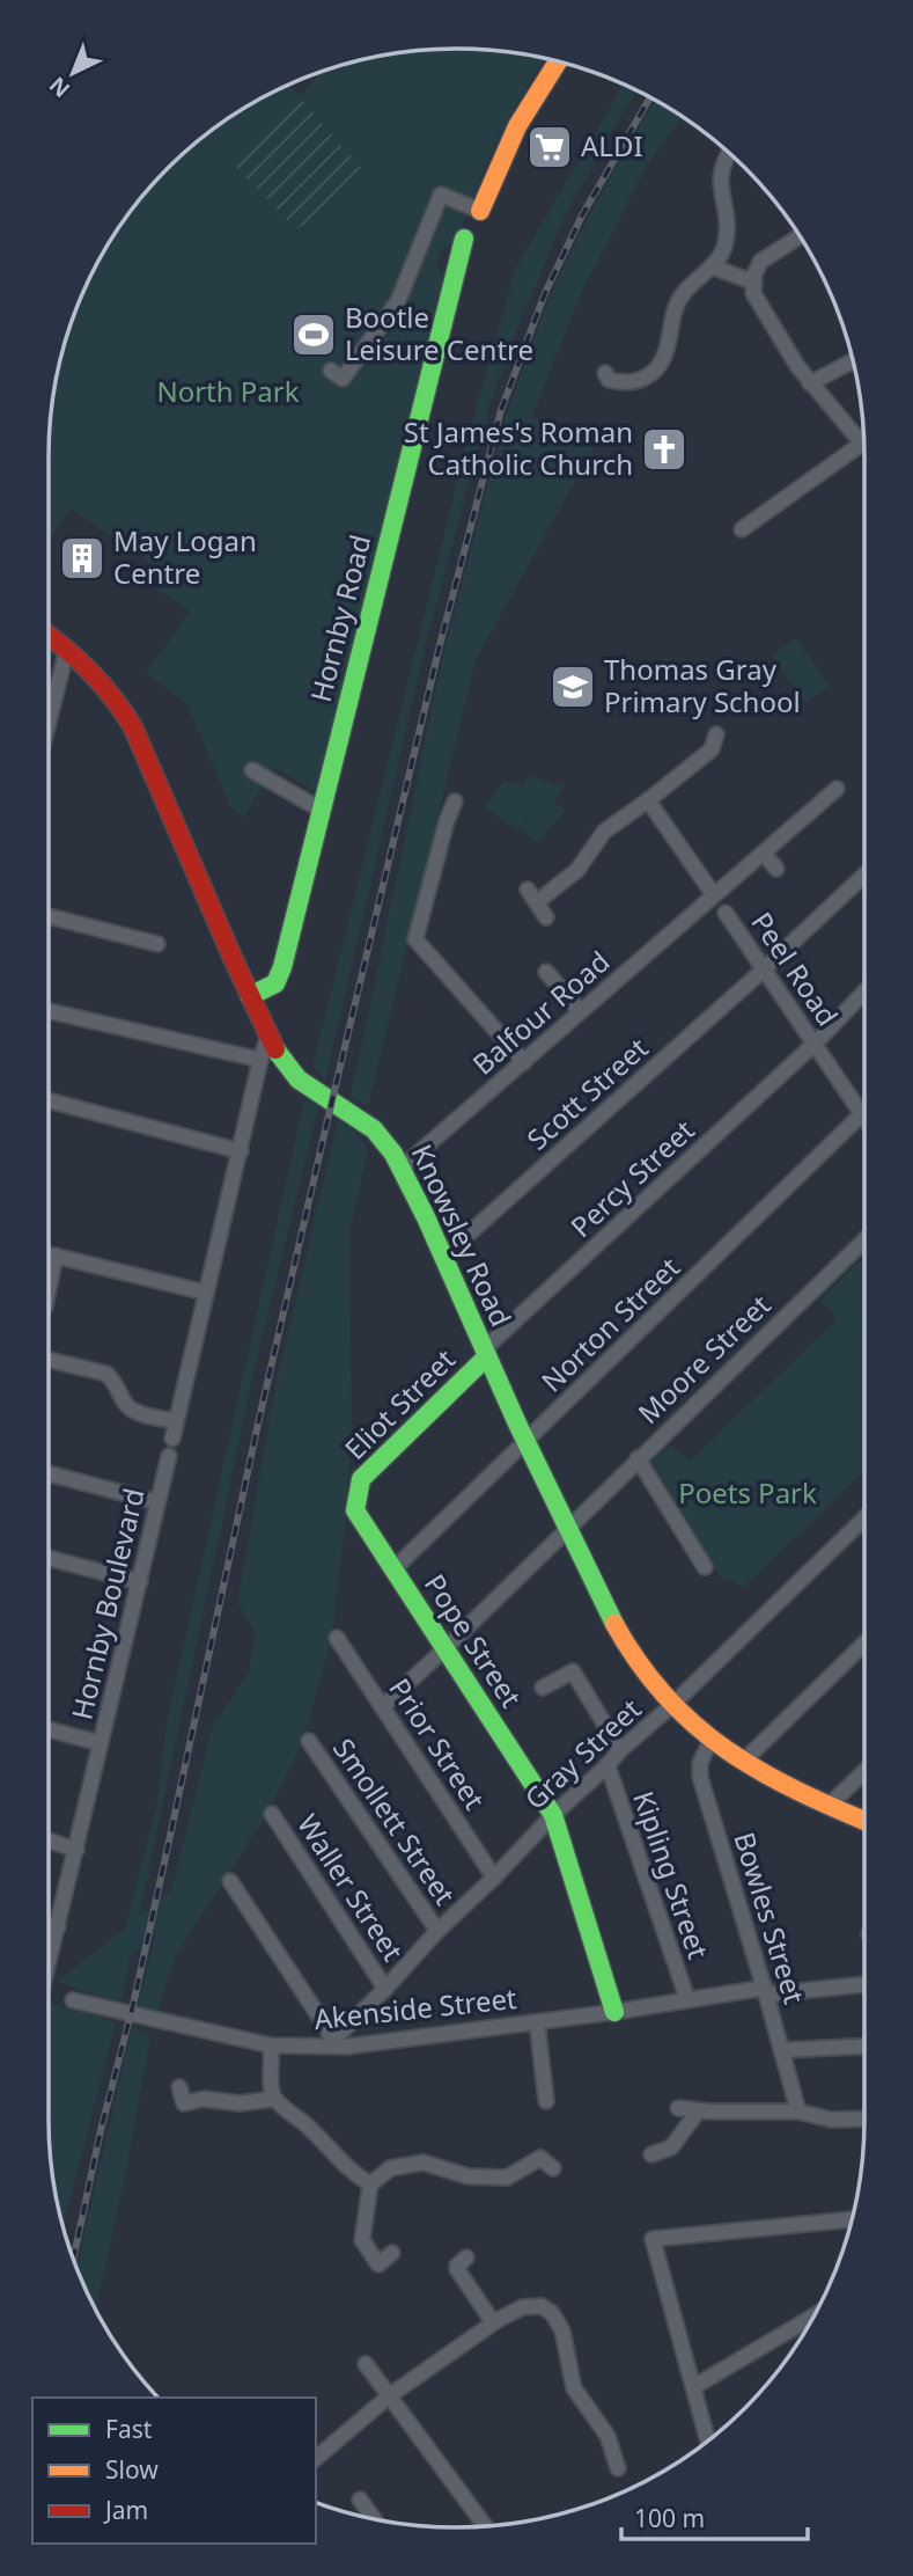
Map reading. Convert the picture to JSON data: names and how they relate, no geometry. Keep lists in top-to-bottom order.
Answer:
{
  "streets": {
    "street": [
      "Hornby Road",
      "Peel Road",
      "Balfour Road",
      "Scott Street",
      "Percy Street",
      "Knowsley Road",
      "Norton Street",
      "Moore Street",
      "Eliot Street",
      "Hornby Boulevard",
      "Pope Street",
      "Prior Street",
      "Gray Street",
      "Smollett Street",
      "Kipling Street",
      "Waller Street",
      "Bowles Street",
      "Akenside Street"
    ]
  },
  "crossings": [
    ["Hornby Road", "Knowsley Road"],
    ["Peel Road", "Balfour Road"],
    ["Peel Road", "Scott Street"],
    ["Peel Road", "Percy Street"],
    ["Peel Road", "Norton Street"],
    ["Balfour Road", "Knowsley Road"],
    ["Scott Street", "Knowsley Road"],
    ["Percy Street", "Knowsley Road"],
    ["Percy Street", "Eliot Street"],
    ["Knowsley Road", "Norton Street"],
    ["Knowsley Road", "Moore Street"],
    ["Knowsley Road", "Eliot Street"],
    ["Knowsley Road", "Gray Street"],
    ["Knowsley Road", "Bowles Street"],
    ["Norton Street", "Pope Street"],
    ["Moore Street", "Pope Street"],
    ["Moore Street", "Prior Street"],
    ["Eliot Street", "Pope Street"],
    ["Pope Street", "Gray Street"],
    ["Pope Street", "Akenside Street"],
    ["Prior Street", "Gray Street"],
    ["Gray Street", "Smollett Street"],
    ["Gray Street", "Kipling Street"],
    ["Gray Street", "Waller Street"],
    ["Gray Street", "Akenside Street"],
    ["Kipling Street", "Akenside Street"],
    ["Bowles Street", "Akenside Street"]
  ],
  "parks": ["North Park", "Poets Park"],
  "places": {
    "supermarket": ["ALDI"],
    "sports": ["Bootle Leisure Centre"],
    "church": ["St James's Roman Catholic Church"],
    "building": ["May Logan Centre"],
    "school or university": ["Thomas Gray Primary School"]
  },
  "legend": ["Fast", "Slow", "Jam"],
  "scale_bar": "100 m",
  "north": "bottom left"
}
